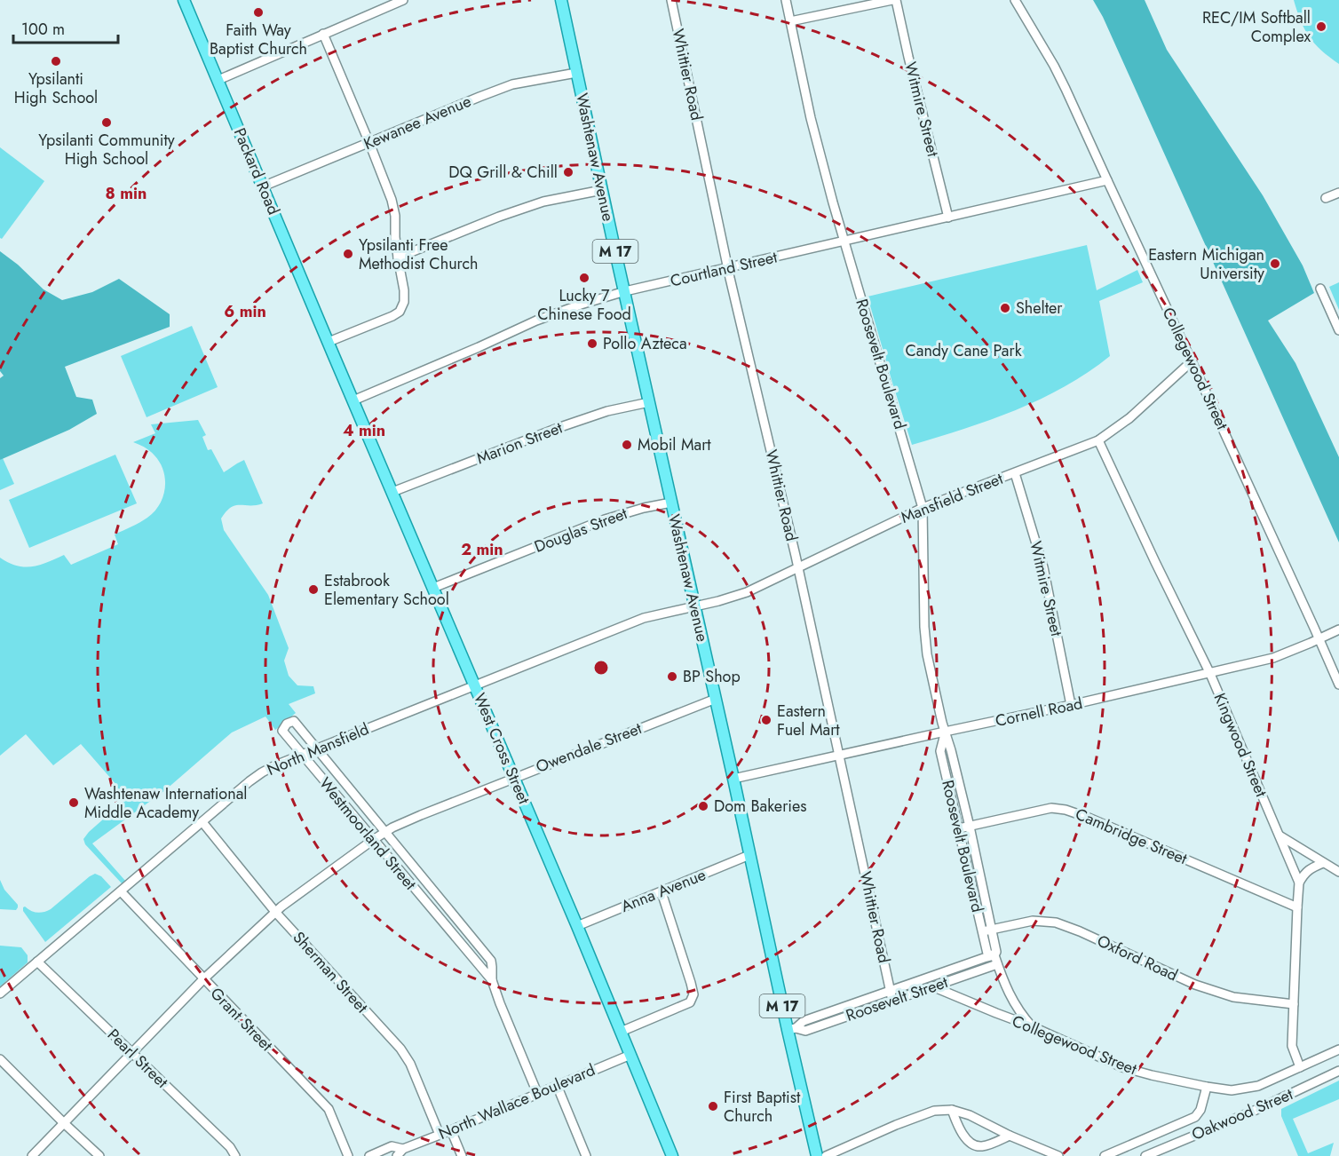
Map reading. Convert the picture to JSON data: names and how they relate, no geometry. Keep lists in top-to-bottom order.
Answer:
{
  "streets": {
    "main road": [
      "Washtenaw Avenue",
      "Packard Road",
      "M 17",
      "West Cross Street"
    ],
    "street": [
      "Whittier Road",
      "Witmire Street",
      "Kewanee Avenue",
      "Courtland Street",
      "Roosevelt Boulevard",
      "Collegewood Street",
      "Marion Street",
      "Mansfield Street",
      "Douglas Street",
      "Cornell Road",
      "Kingwood Street",
      "Owendale Street",
      "North Mansfield",
      "Westmoorland Street",
      "Cambridge Street",
      "Anna Avenue",
      "Oxford Road",
      "Sherman Street",
      "Roosevelt Street",
      "Grant Street",
      "Pearl Street",
      "North Wallace Boulevard",
      "Oakwood Street"
    ]
  },
  "crossings": [
    ["Whittier Road", "Courtland Street"],
    ["Whittier Road", "Mansfield Street"],
    ["Whittier Road", "Cornell Road"],
    ["Whittier Road", "Roosevelt Street"],
    ["Witmire Street", "Courtland Street"],
    ["Witmire Street", "Mansfield Street"],
    ["Witmire Street", "Cornell Road"],
    ["Kewanee Avenue", "Washtenaw Avenue"],
    ["Kewanee Avenue", "Packard Road"],
    ["Washtenaw Avenue", "Courtland Street"],
    ["Washtenaw Avenue", "Marion Street"],
    ["Washtenaw Avenue", "Mansfield Street"],
    ["Washtenaw Avenue", "Douglas Street"],
    ["Washtenaw Avenue", "Cornell Road"],
    ["Washtenaw Avenue", "Owendale Street"],
    ["Washtenaw Avenue", "North Mansfield"],
    ["Washtenaw Avenue", "Anna Avenue"],
    ["Washtenaw Avenue", "Roosevelt Street"],
    ["Packard Road", "West Cross Street"],
    ["Courtland Street", "Roosevelt Boulevard"],
    ["Courtland Street", "Collegewood Street"],
    ["Courtland Street", "West Cross Street"],
    ["Roosevelt Boulevard", "Collegewood Street"],
    ["Roosevelt Boulevard", "Mansfield Street"],
    ["Roosevelt Boulevard", "Cornell Road"],
    ["Roosevelt Boulevard", "Cambridge Street"],
    ["Roosevelt Boulevard", "Oxford Road"],
    ["Roosevelt Boulevard", "Roosevelt Street"],
    ["Collegewood Street", "Mansfield Street"],
    ["Collegewood Street", "Cornell Road"],
    ["Collegewood Street", "Kingwood Street"],
    ["Collegewood Street", "Roosevelt Street"],
    ["Collegewood Street", "Oakwood Street"],
    ["Marion Street", "West Cross Street"],
    ["Mansfield Street", "Kingwood Street"],
    ["Mansfield Street", "North Mansfield"],
    ["Douglas Street", "West Cross Street"],
    ["Cornell Road", "Kingwood Street"],
    ["Kingwood Street", "Cambridge Street"],
    ["Kingwood Street", "Oxford Road"],
    ["Owendale Street", "West Cross Street"],
    ["Owendale Street", "Westmoorland Street"],
    ["Owendale Street", "Sherman Street"],
    ["Owendale Street", "Grant Street"],
    ["Owendale Street", "Pearl Street"],
    ["West Cross Street", "North Mansfield"],
    ["West Cross Street", "Anna Avenue"],
    ["West Cross Street", "North Wallace Boulevard"],
    ["North Mansfield", "Westmoorland Street"],
    ["North Mansfield", "Sherman Street"],
    ["North Mansfield", "Grant Street"],
    ["North Mansfield", "Pearl Street"],
    ["Westmoorland Street", "North Wallace Boulevard"],
    ["Sherman Street", "North Wallace Boulevard"]
  ],
  "parks": ["Candy Cane Park"],
  "places": [
    "Faith Way Baptist Church",
    "REC/IM Softball Complex",
    "Ypsilanti High School",
    "Ypsilanti Community High School",
    "DQ Grill & Chill",
    "Ypsilanti Free Methodist Church",
    "Eastern Michigan University",
    "Lucky 7 Chinese Food",
    "Shelter",
    "Pollo Azteca",
    "Mobil Mart",
    "Estabrook Elementary School",
    "BP Shop",
    "Eastern Fuel Mart",
    "Washtenaw International Middle Academy",
    "Dom Bakeries",
    "First Baptist Church"
  ],
  "scale_bar": "100 m",
  "rings": [
    "8 min",
    "6 min",
    "4 min",
    "2 min"
  ]
}
